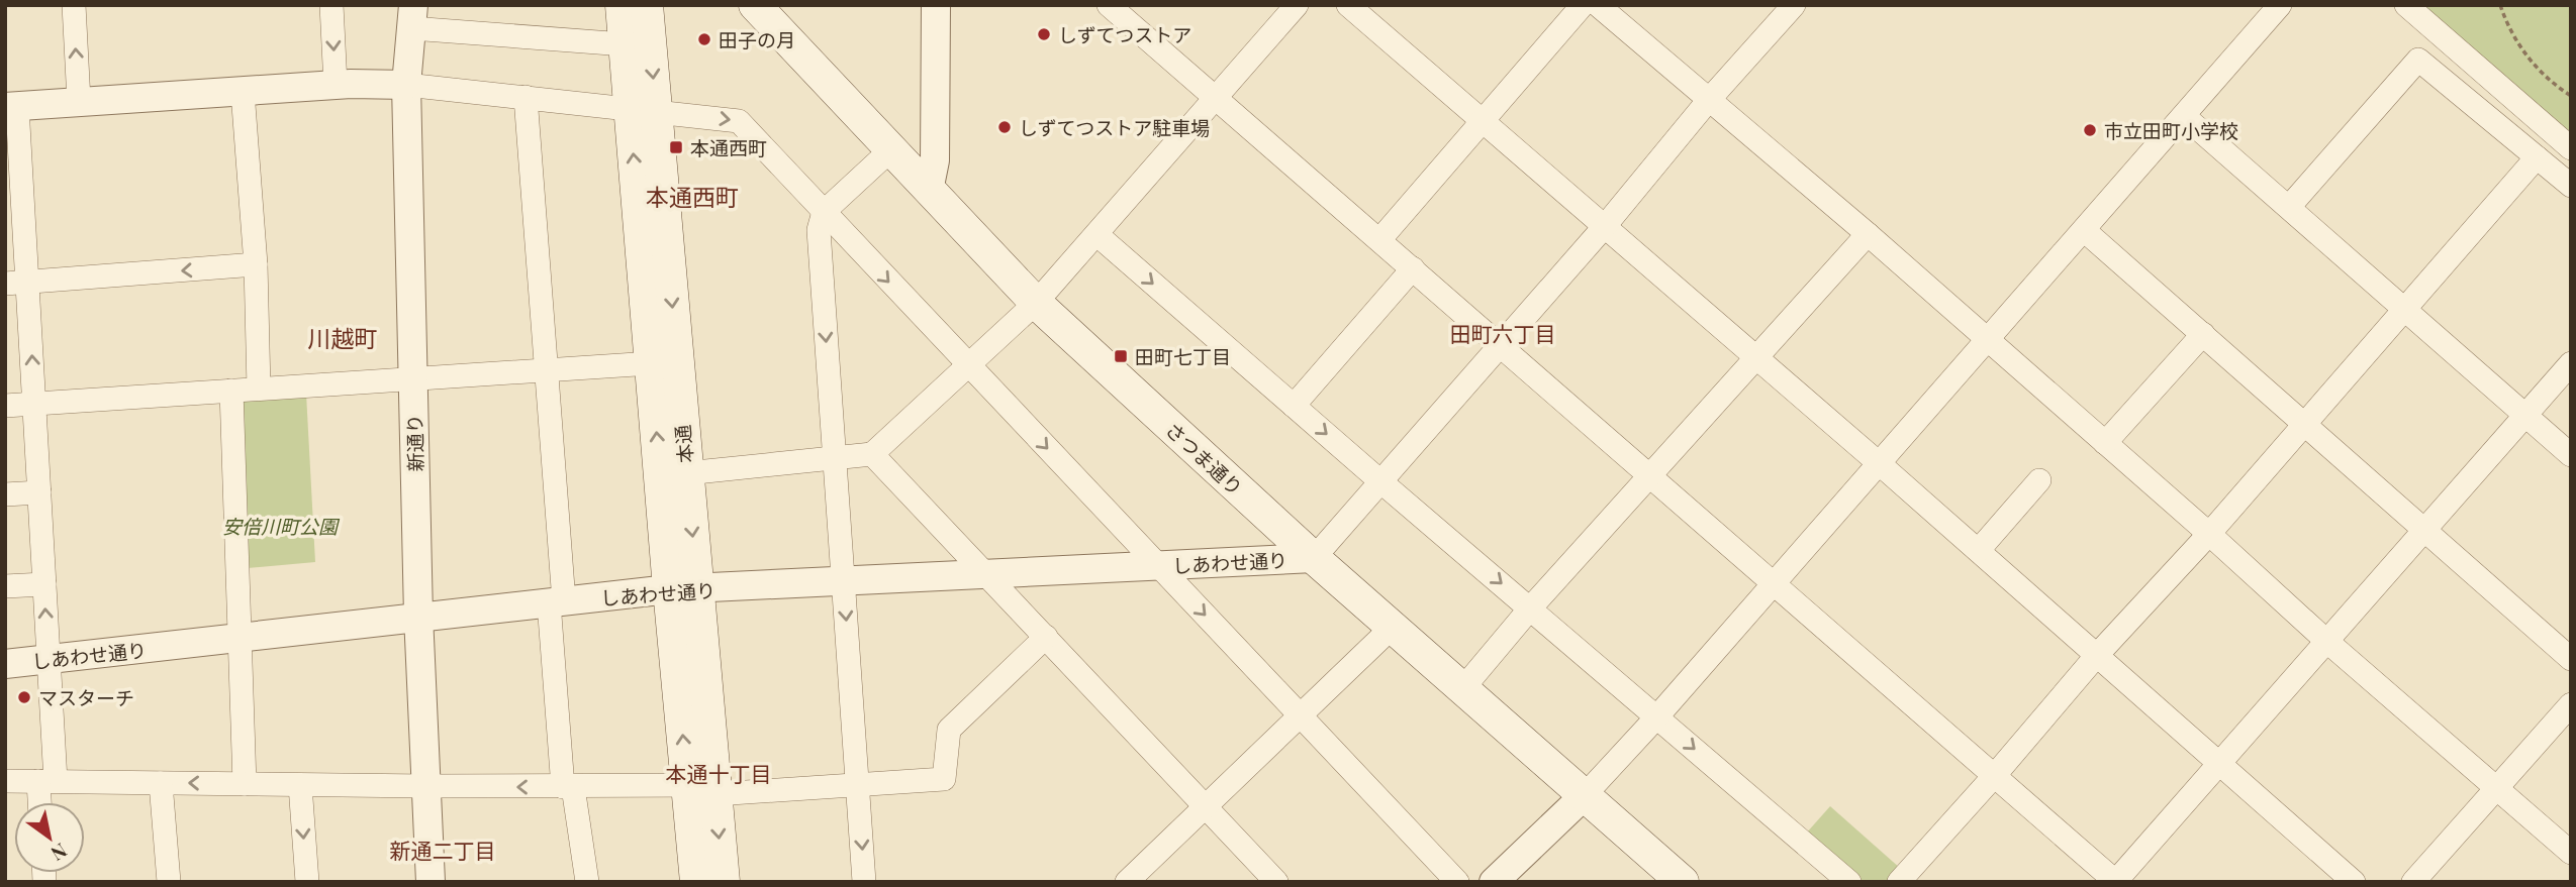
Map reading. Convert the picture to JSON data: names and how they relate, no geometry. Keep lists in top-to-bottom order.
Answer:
{
  "streets": {
    "main road": ["本通", "さつま通り"],
    "street": ["新通り", "しあわせ通り"]
  },
  "crossings": [
    ["新通り", "しあわせ通り"],
    ["本通", "しあわせ通り"],
    ["さつま通り", "しあわせ通り"]
  ],
  "districts": [
    "本通西町",
    "田町六丁目",
    "川越町",
    "本通十丁目",
    "新通二丁目"
  ],
  "parks": ["安倍川町公園"],
  "places": {
    "other": [
      "しずてつストア",
      "田子の月",
      "しずてつストア駐車場",
      "市立田町小学校",
      "マスターチ"
    ],
    "transit": ["本通西町", "田町七丁目"]
  },
  "north": "bottom right"
}
